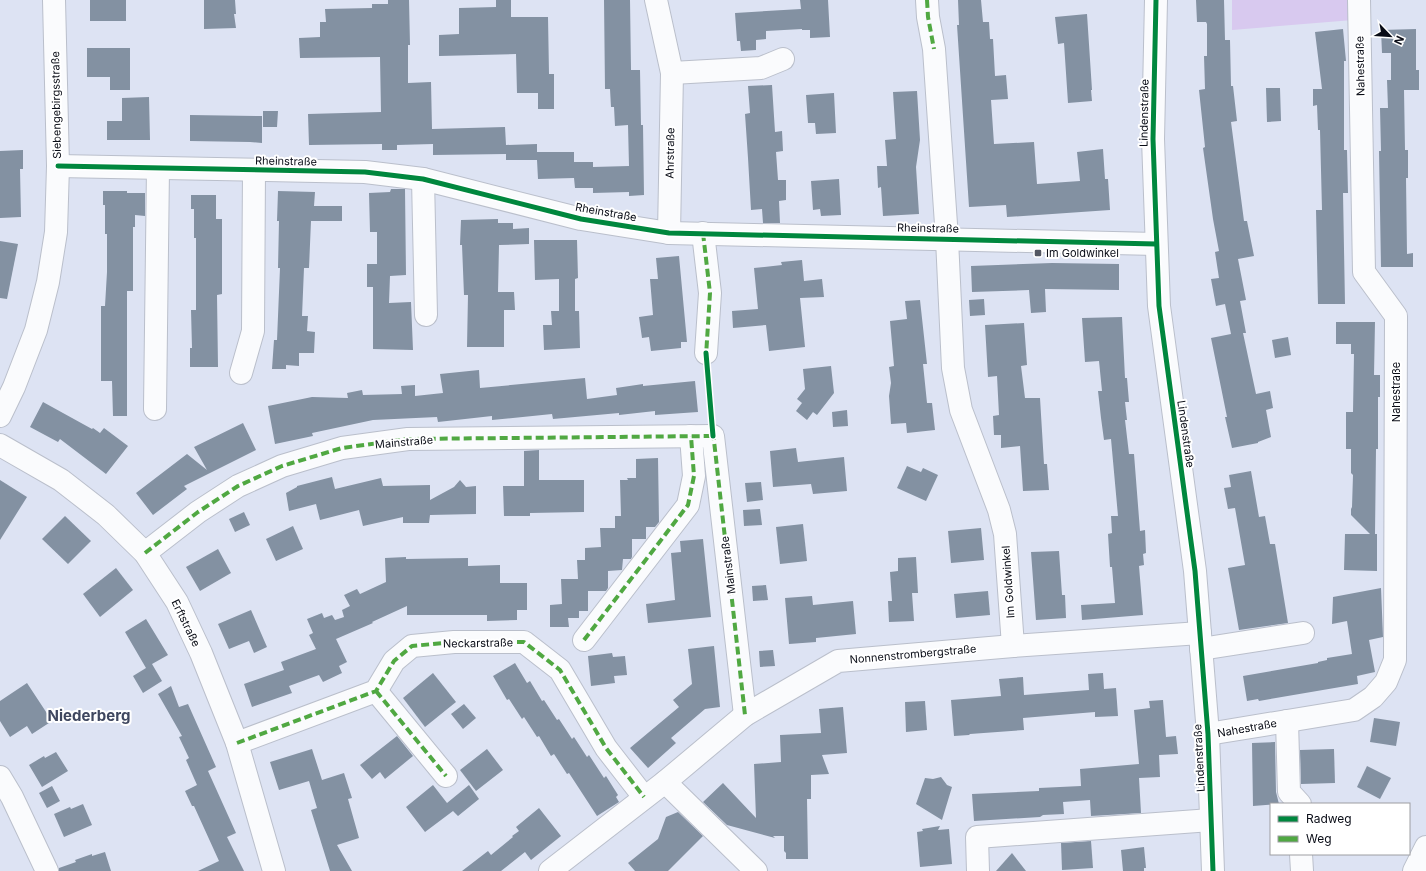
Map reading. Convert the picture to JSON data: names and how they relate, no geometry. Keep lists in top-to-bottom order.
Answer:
{
  "streets": {
    "street": [
      "Nahestraße",
      "Siebengebirgsstraße",
      "Lindenstraße",
      "Ahrstraße",
      "Rheinstraße",
      "Mainstraße",
      "Im Goldwinkel",
      "Erftstraße",
      "Neckarstraße",
      "Nonnenstrombergstraße"
    ]
  },
  "crossings": [
    ["Nahestraße", "Lindenstraße"],
    ["Siebengebirgsstraße", "Rheinstraße"],
    ["Lindenstraße", "Rheinstraße"],
    ["Lindenstraße", "Nonnenstrombergstraße"],
    ["Ahrstraße", "Rheinstraße"],
    ["Rheinstraße", "Im Goldwinkel"],
    ["Mainstraße", "Erftstraße"],
    ["Mainstraße", "Nonnenstrombergstraße"],
    ["Im Goldwinkel", "Nonnenstrombergstraße"],
    ["Neckarstraße", "Nonnenstrombergstraße"]
  ],
  "districts": ["Niederberg"],
  "places": {
    "transit": ["Im Goldwinkel"]
  },
  "legend": ["Radweg", "Weg"],
  "north": "bottom right"
}
